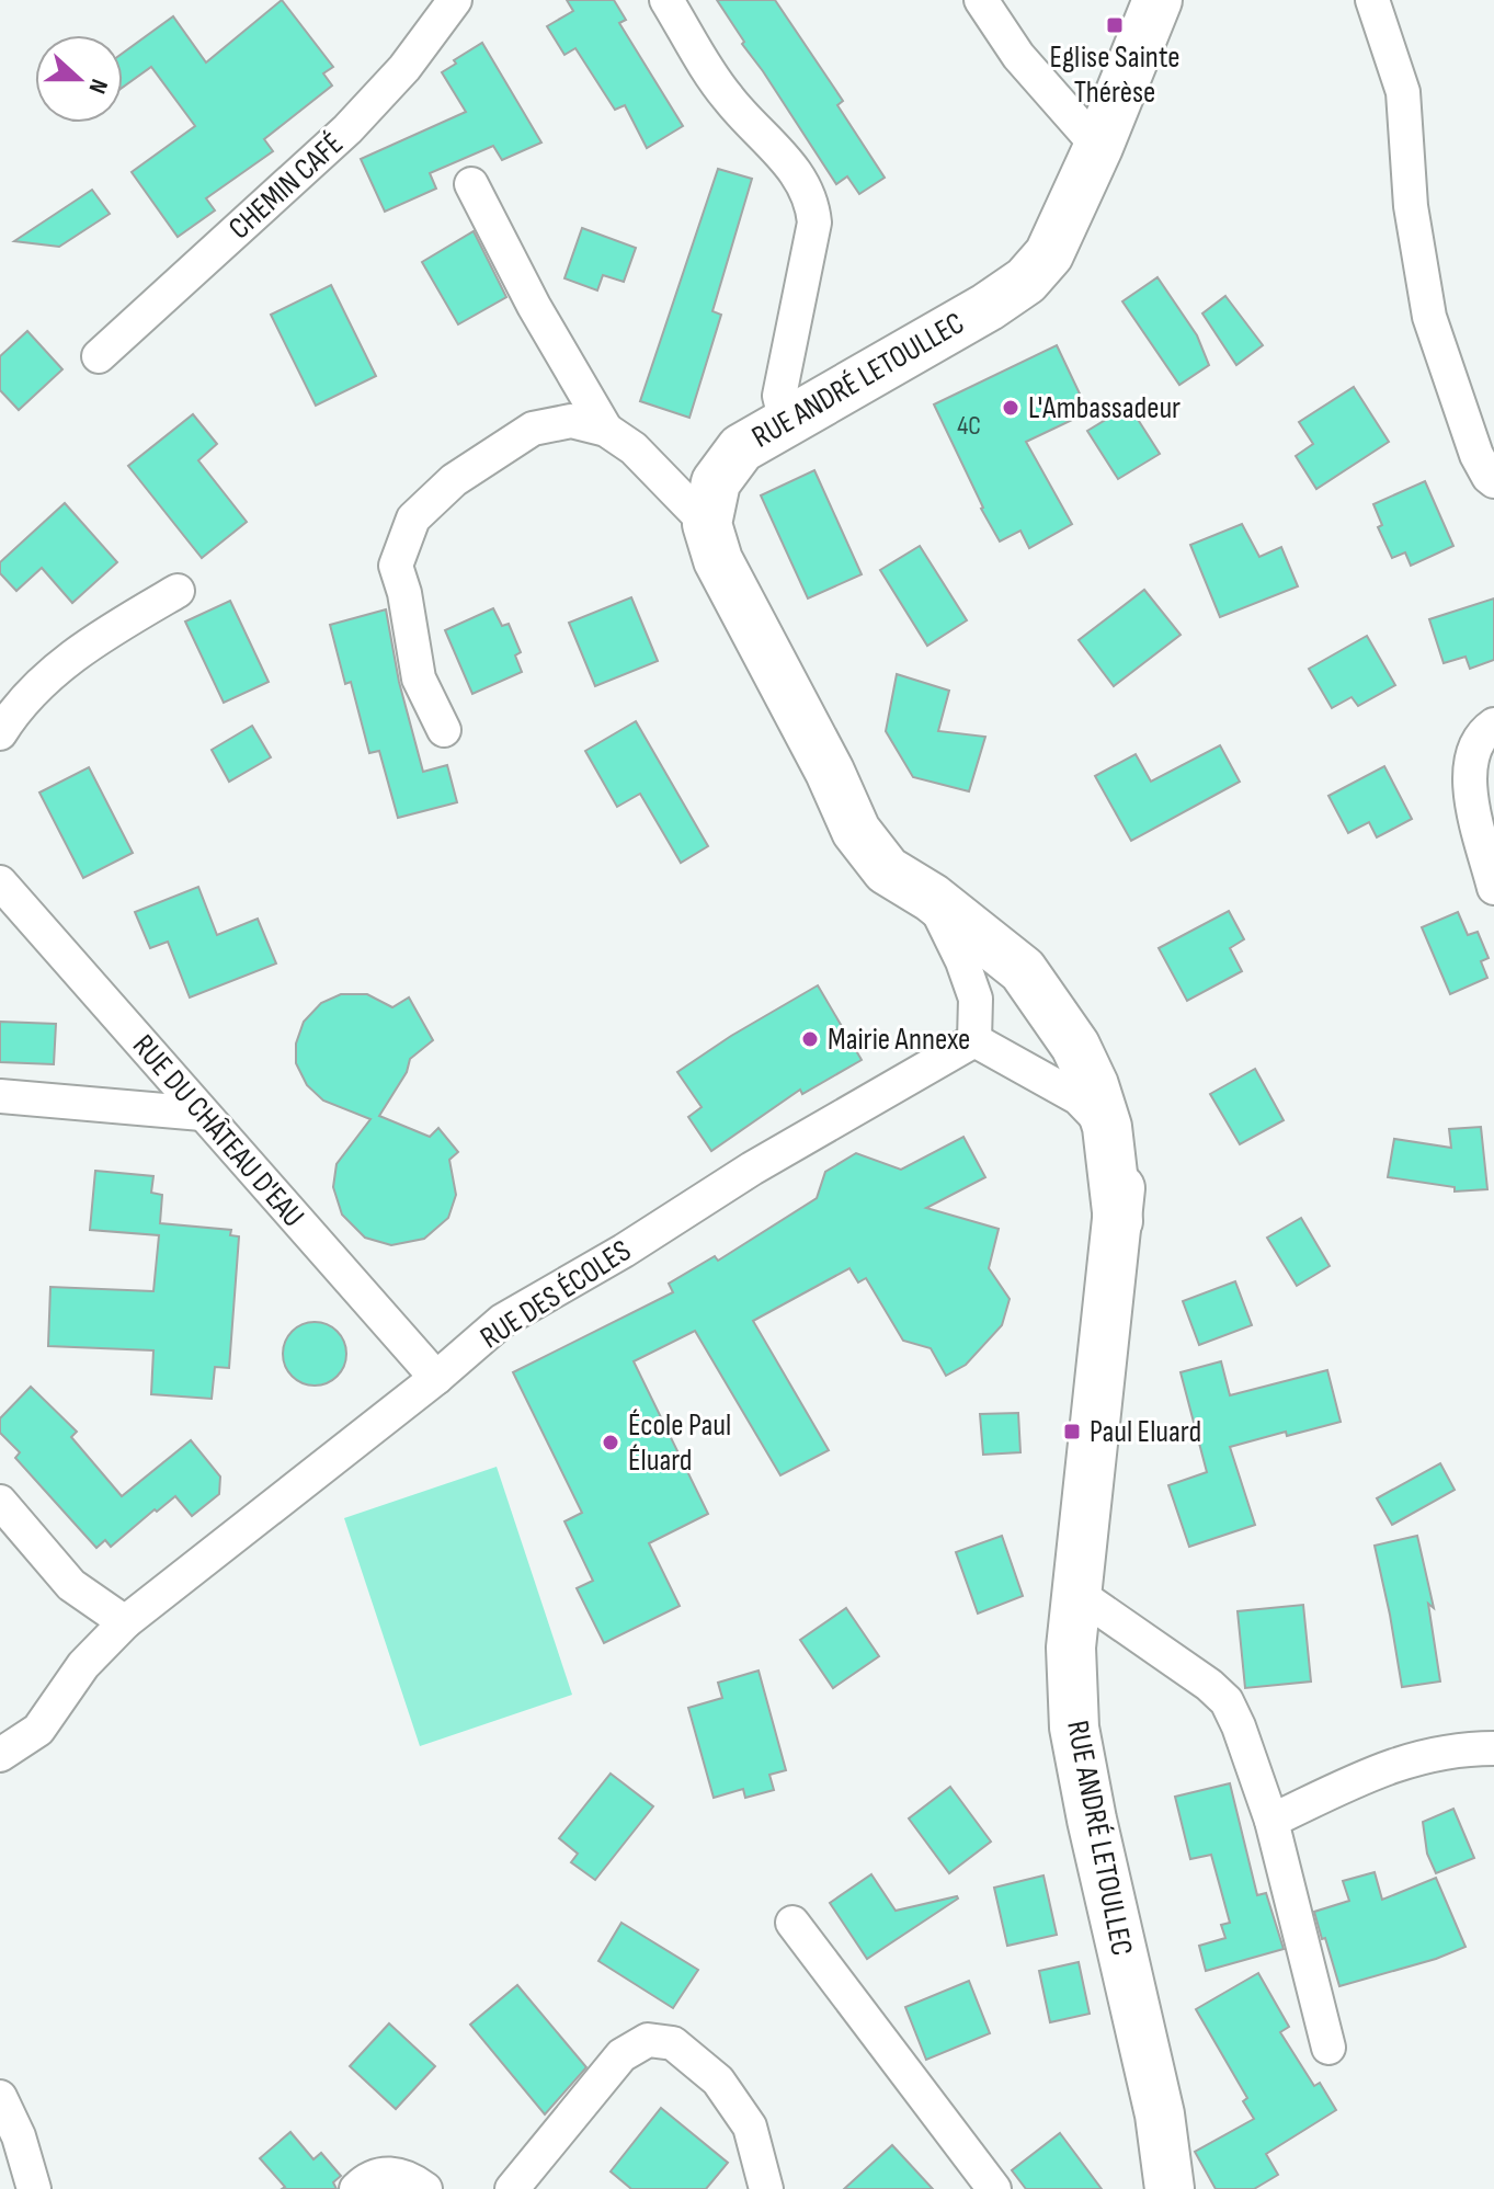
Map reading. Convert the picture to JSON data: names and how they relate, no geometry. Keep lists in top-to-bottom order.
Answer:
{
  "streets": {
    "main road": ["RUE ANDRÉ LETOULLEC"],
    "street": ["CHEMIN CAFÉ", "RUE DU CHÂTEAU D'EAU", "RUE DES ÉCOLES"]
  },
  "crossings": [
    ["RUE ANDRÉ LETOULLEC", "RUE DES ÉCOLES"],
    ["RUE DU CHÂTEAU D'EAU", "RUE DES ÉCOLES"]
  ],
  "places": {
    "transit": ["Eglise Sainte Thérèse", "Paul Eluard"],
    "other": ["L'Ambassadeur", "Mairie Annexe", "École Paul Éluard"]
  },
  "house_numbers": ["4C"],
  "north": "right"
}
